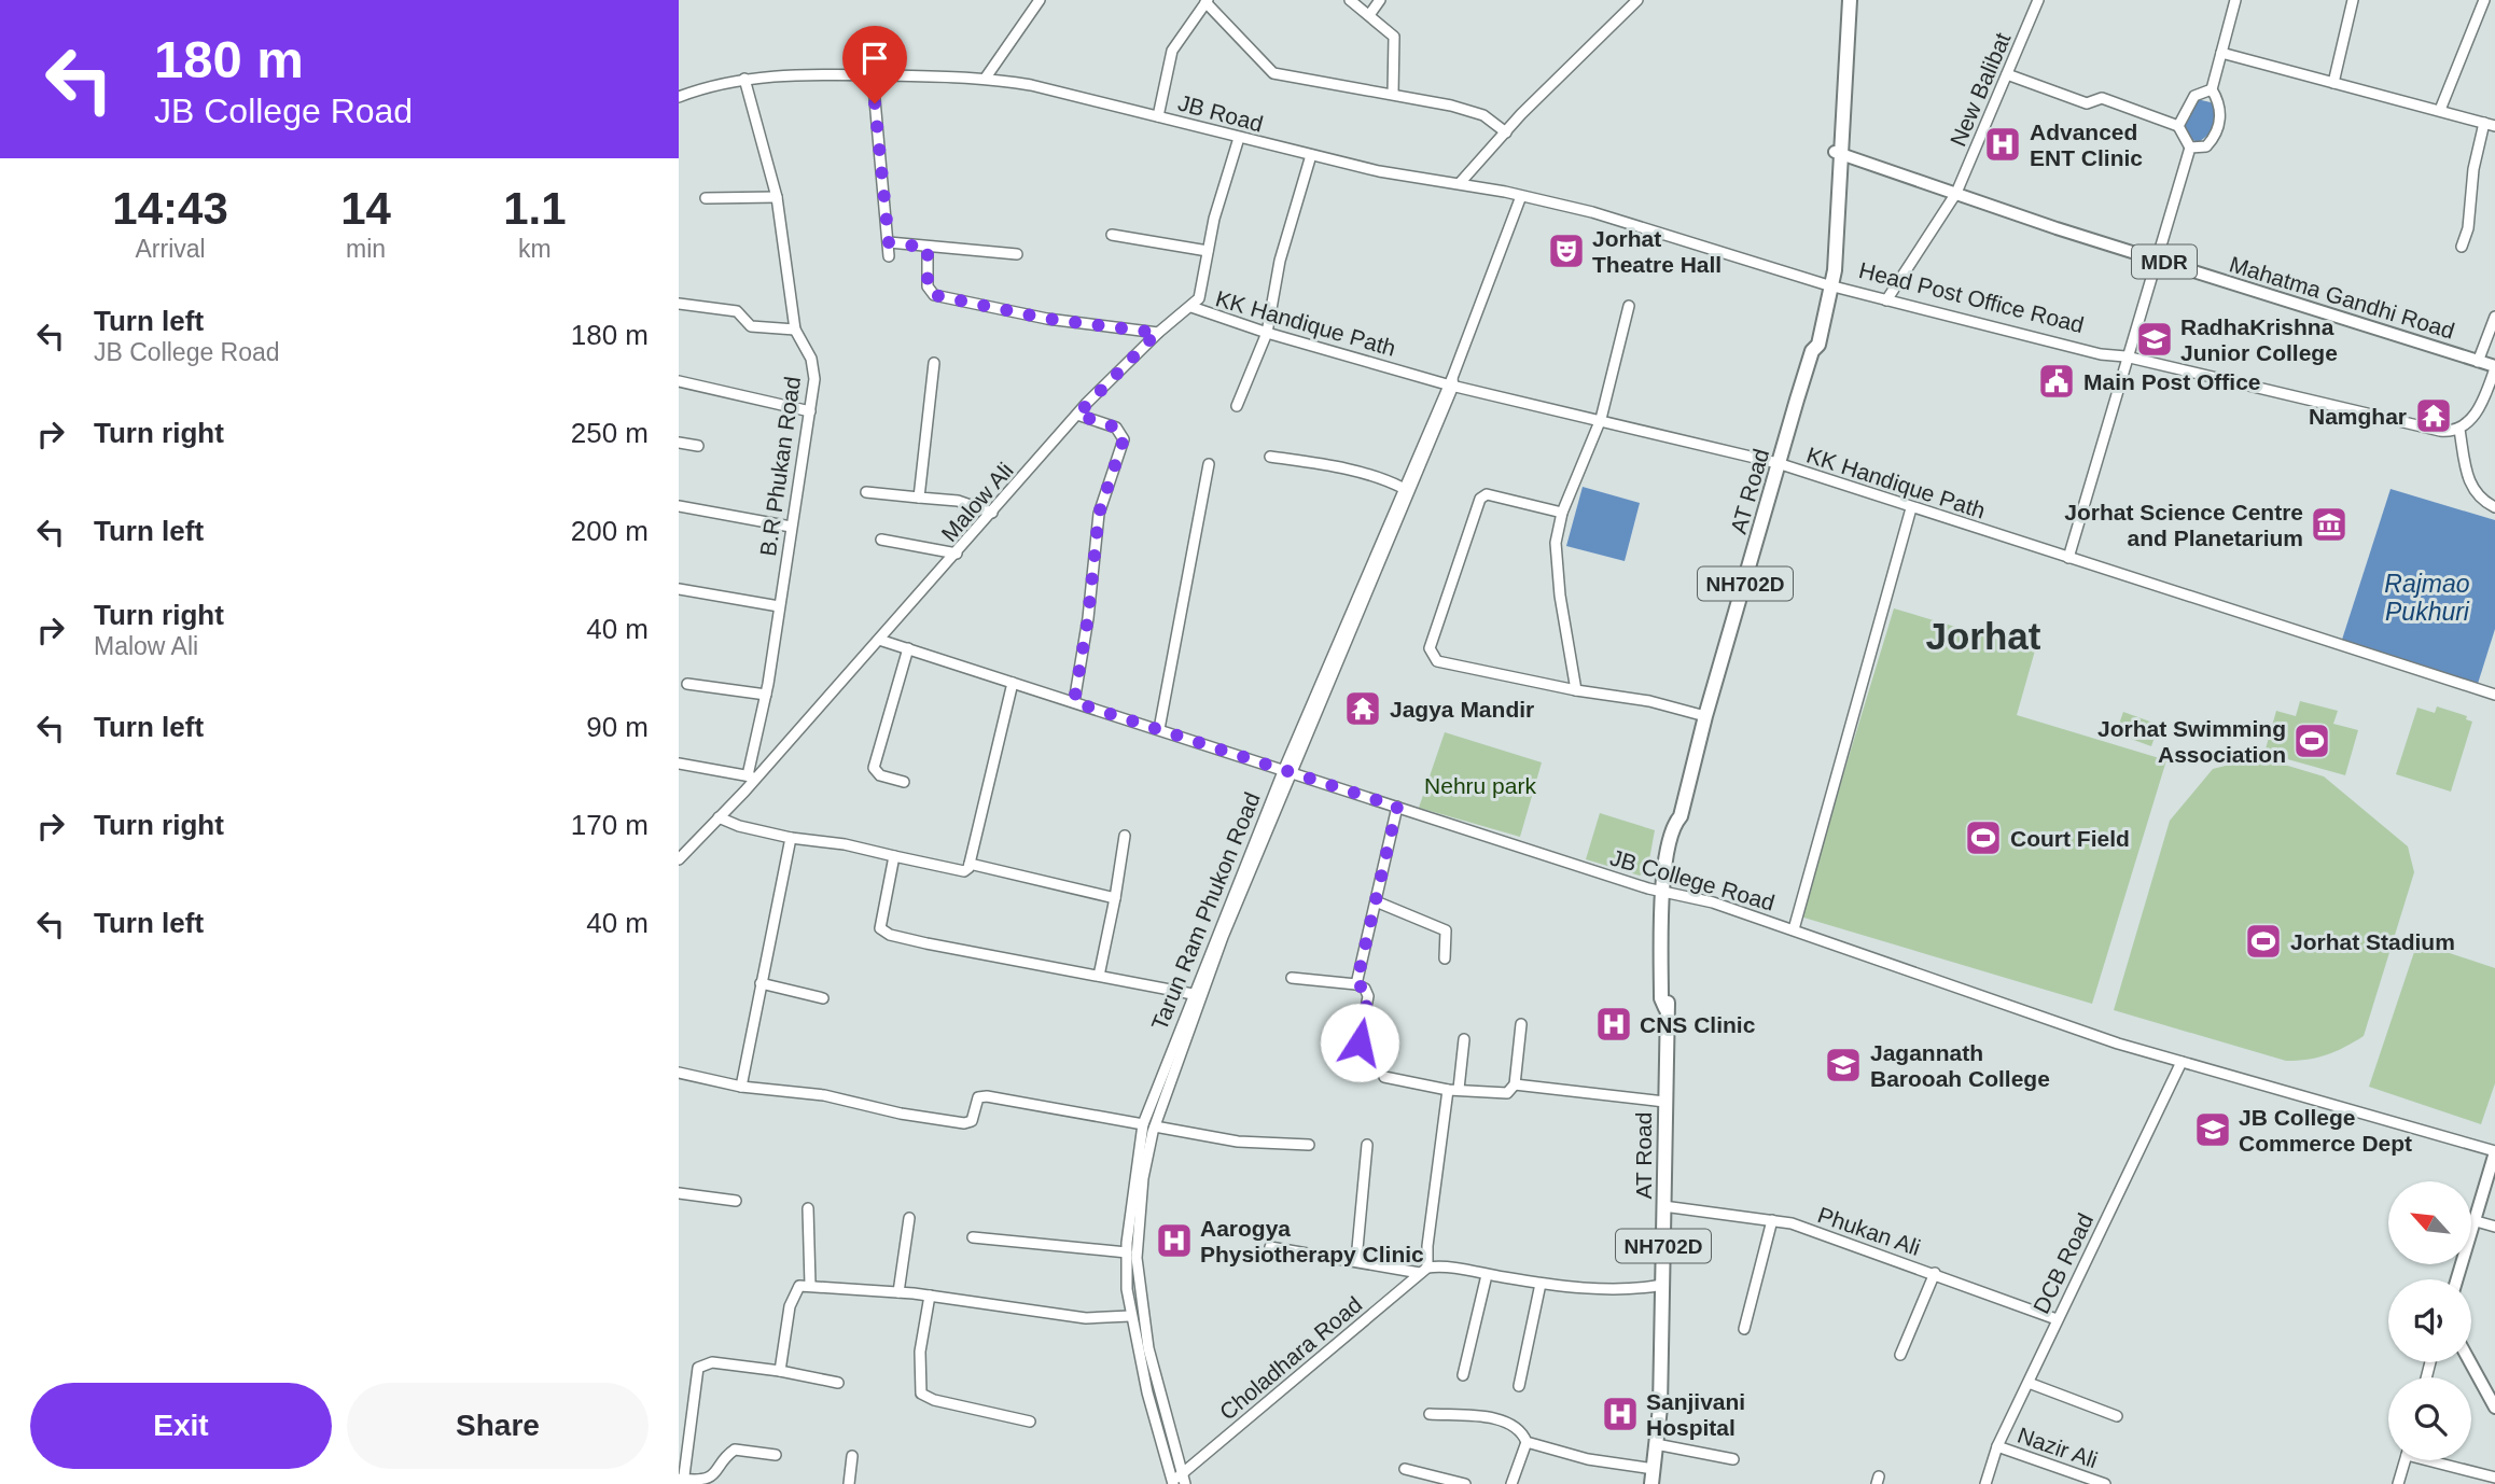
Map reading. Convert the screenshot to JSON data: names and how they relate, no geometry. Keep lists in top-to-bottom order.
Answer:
{
  "streets": {
    "highway": ["AT Road", "NH702D"],
    "main road": ["MDR", "Mahatma Gandhi Road"],
    "street": [
      "New Balibat",
      "JB Road",
      "Head Post Office Road",
      "KK Handique Path",
      "B.R Phukan Road",
      "Malow Ali",
      "JB College Road",
      "Tarun Ram Phukon Road",
      "Phukan Ali",
      "DCB Road",
      "Choladhara Road",
      "Nazir Ali"
    ]
  },
  "crossings": [
    ["New Balibat", "Head Post Office Road"],
    ["New Balibat", "Mahatma Gandhi Road"],
    ["JB Road", "Head Post Office Road"],
    ["JB Road", "B.R Phukan Road"],
    ["JB Road", "AT Road"],
    ["JB Road", "Tarun Ram Phukon Road"],
    ["Head Post Office Road", "AT Road"],
    ["Mahatma Gandhi Road", "AT Road"],
    ["KK Handique Path", "AT Road"],
    ["KK Handique Path", "Malow Ali"],
    ["KK Handique Path", "Tarun Ram Phukon Road"],
    ["B.R Phukan Road", "Malow Ali"],
    ["AT Road", "JB College Road"],
    ["AT Road", "Phukan Ali"],
    ["Malow Ali", "JB College Road"],
    ["JB College Road", "Tarun Ram Phukon Road"],
    ["JB College Road", "DCB Road"],
    ["Tarun Ram Phukon Road", "Choladhara Road"],
    ["Phukan Ali", "DCB Road"],
    ["DCB Road", "Nazir Ali"]
  ],
  "districts": ["Jorhat"],
  "water": ["Rajmao Pukhuri"],
  "parks": ["Nehru park"],
  "places": {
    "hospital": [
      "Advanced ENT Clinic",
      "CNS Clinic",
      "Aarogya Physiotherapy Clinic",
      "Sanjivani Hospital"
    ],
    "theatre": ["Jorhat Theatre Hall"],
    "school or university": ["RadhaKrishna Junior College", "Jagannath Barooah College", "JB College Commerce Dept"],
    "public building": ["Main Post Office"],
    "temple": ["Namghar", "Jagya Mandir"],
    "museum": ["Jorhat Science Centre and Planetarium"],
    "sports": ["Jorhat Swimming Association", "Court Field", "Jorhat Stadium"]
  },
  "north": "top left",
  "page": {
    "turn": ["180 m", "JB College Road"],
    "eta": [
      "14:43",
      "Arrival",
      "14",
      "min",
      "1.1",
      "km"
    ],
    "list": [
      {
        "name": "Turn left",
        "note": "JB College Road",
        "value": "180 m"
      },
      {
        "name": "Turn right",
        "value": "250 m"
      },
      {
        "name": "Turn left",
        "value": "200 m"
      },
      {
        "name": "Turn right",
        "note": "Malow Ali",
        "value": "40 m"
      },
      {
        "name": "Turn left",
        "value": "90 m"
      },
      {
        "name": "Turn right",
        "value": "170 m"
      },
      {
        "name": "Turn left",
        "value": "40 m"
      }
    ],
    "buttons": ["Exit", "Share"]
  }
}
